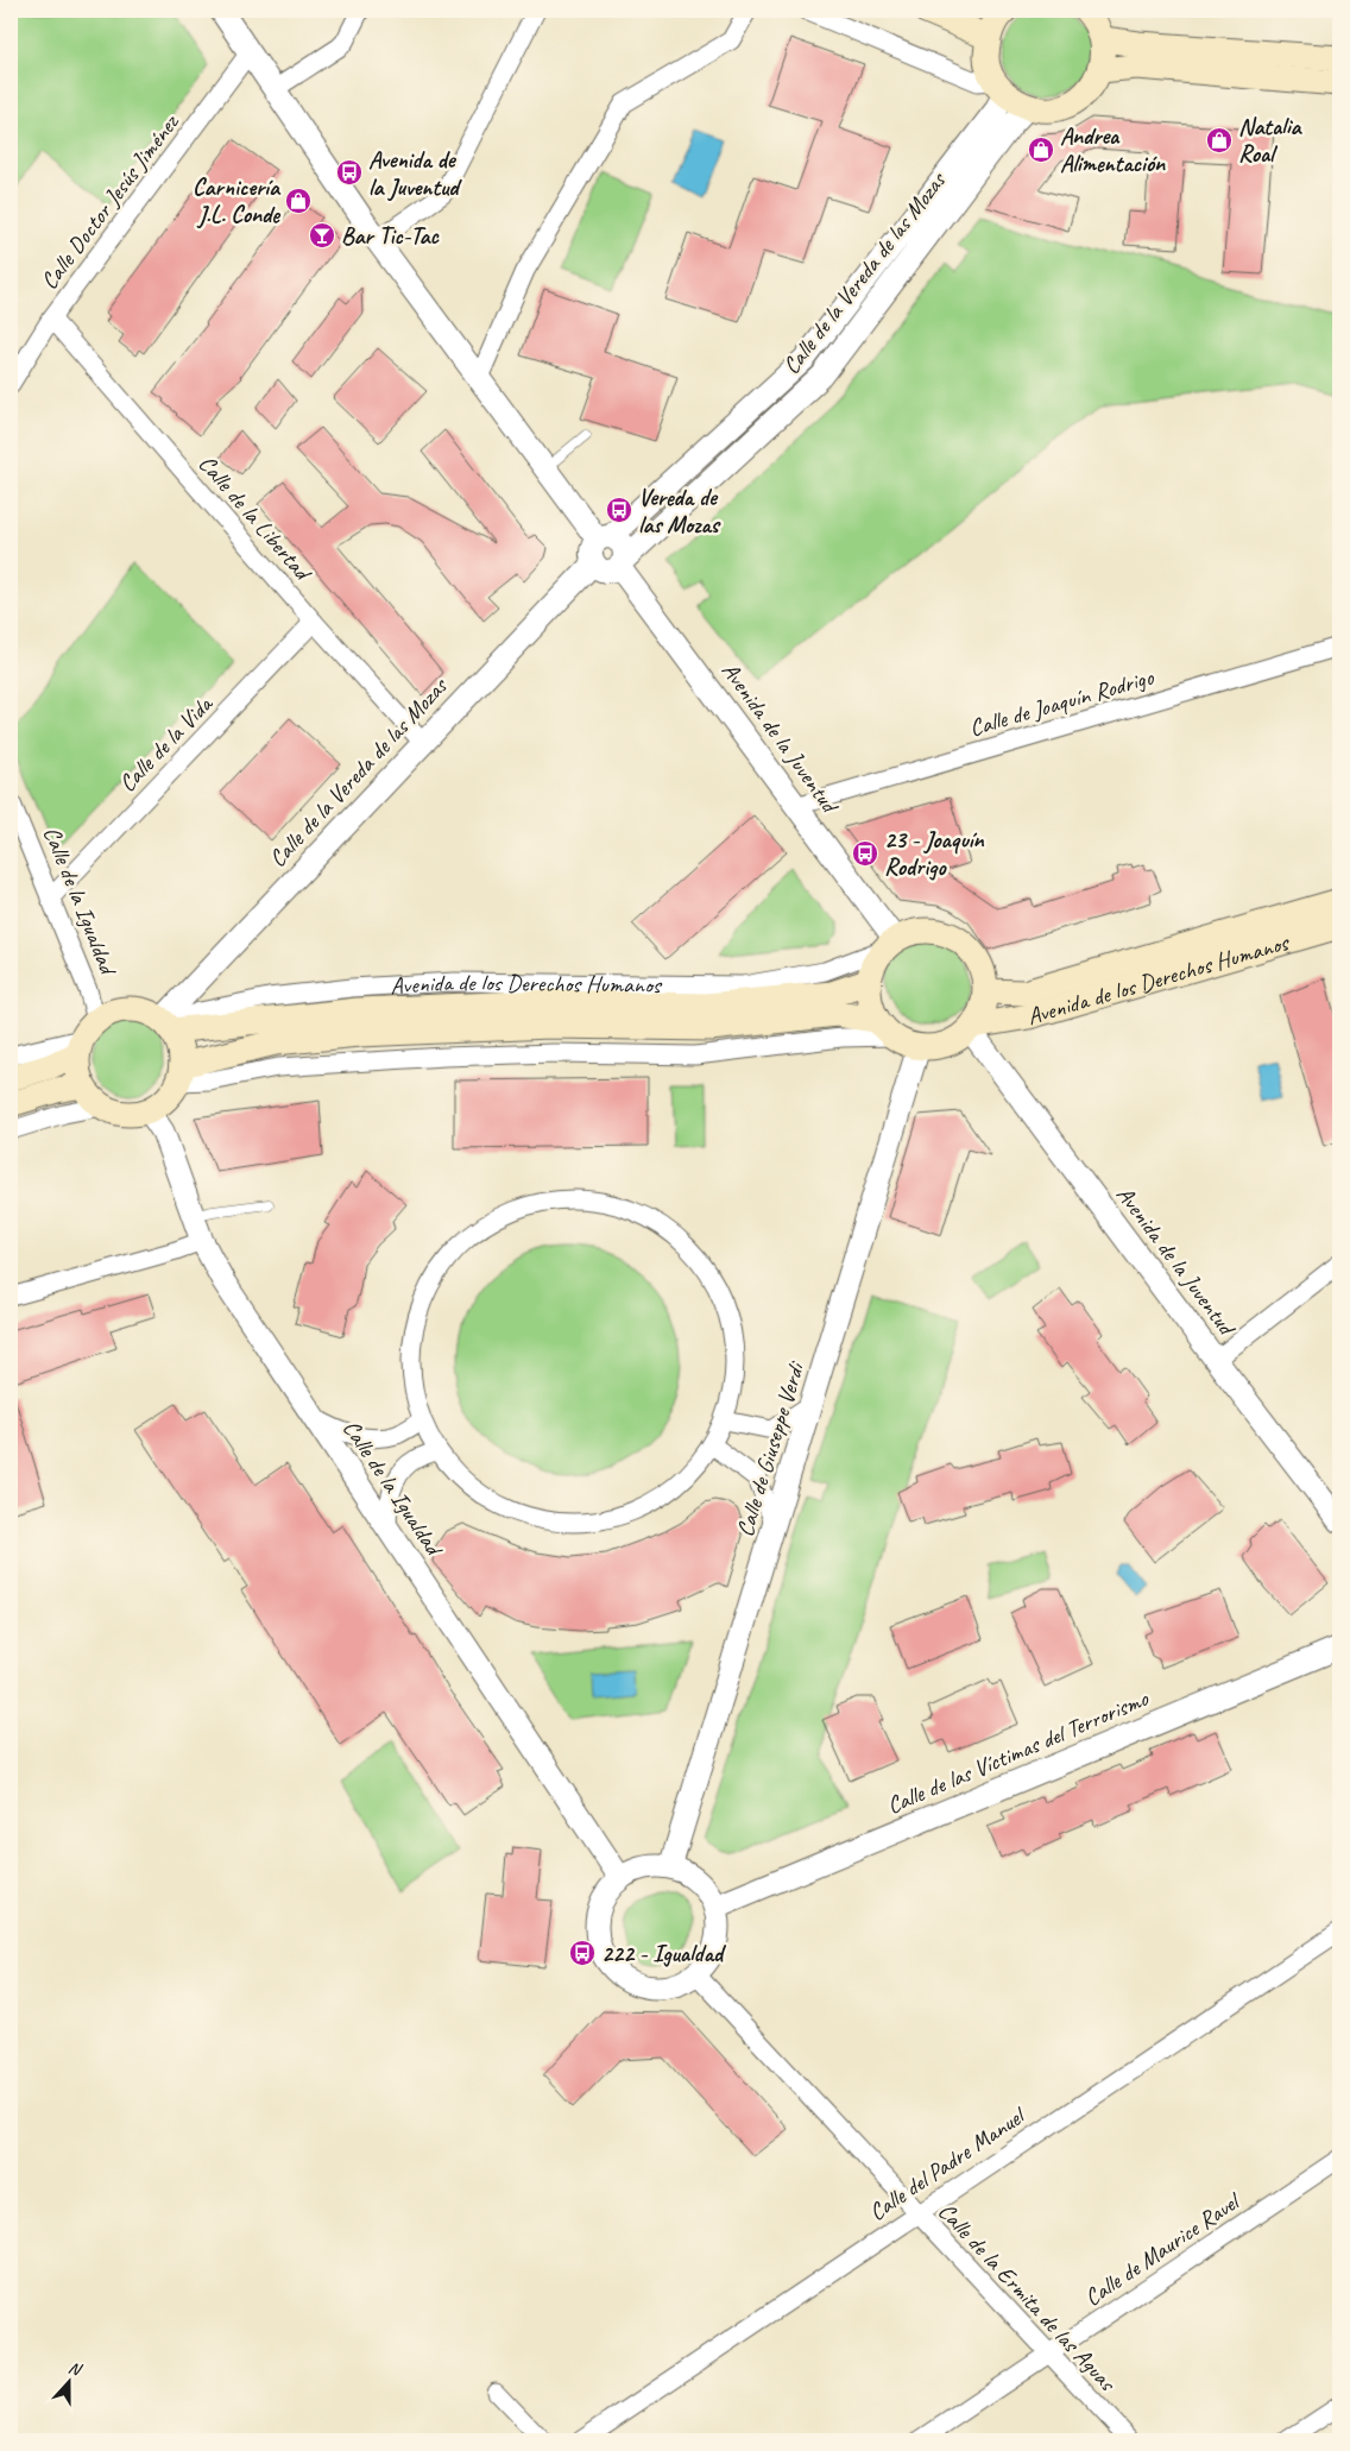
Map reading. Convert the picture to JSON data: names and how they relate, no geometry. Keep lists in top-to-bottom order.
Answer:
{
  "streets": {
    "main road": ["Avenida de los Derechos Humanos"],
    "street": [
      "Calle Doctor Jesús Jiménez",
      "Calle de la Vereda de las Mozas",
      "Calle de la Libertad",
      "Calle de Joaquín Rodrigo",
      "Avenida de la Juventud",
      "Calle de la Vida",
      "Calle de la Igualdad",
      "Calle de Giuseppe Verdi",
      "Calle de las Víctimas del Terrorismo",
      "Calle del Padre Manuel",
      "Calle de Maurice Ravel",
      "Calle de la Ermita de las Aguas"
    ]
  },
  "crossings": [
    ["Calle Doctor Jesús Jiménez", "Calle de la Libertad"],
    ["Calle de la Vereda de las Mozas", "Calle de la Libertad"],
    ["Calle de la Vereda de las Mozas", "Avenida de la Juventud"],
    ["Calle de la Vereda de las Mozas", "Calle de la Igualdad"],
    ["Calle de la Vereda de las Mozas", "Avenida de los Derechos Humanos"],
    ["Calle de la Libertad", "Calle de la Vida"],
    ["Calle de Joaquín Rodrigo", "Avenida de la Juventud"],
    ["Avenida de la Juventud", "Avenida de los Derechos Humanos"],
    ["Avenida de la Juventud", "Calle de Giuseppe Verdi"],
    ["Calle de la Vida", "Calle de la Igualdad"],
    ["Calle de la Igualdad", "Avenida de los Derechos Humanos"],
    ["Calle de la Igualdad", "Calle de Giuseppe Verdi"],
    ["Calle de la Igualdad", "Calle de las Víctimas del Terrorismo"],
    ["Calle de la Igualdad", "Calle de la Ermita de las Aguas"],
    ["Avenida de los Derechos Humanos", "Calle de Giuseppe Verdi"],
    ["Calle de Giuseppe Verdi", "Calle de las Víctimas del Terrorismo"],
    ["Calle de Giuseppe Verdi", "Calle de la Ermita de las Aguas"],
    ["Calle de las Víctimas del Terrorismo", "Calle de la Ermita de las Aguas"],
    ["Calle del Padre Manuel", "Calle de la Ermita de las Aguas"],
    ["Calle de Maurice Ravel", "Calle de la Ermita de las Aguas"]
  ],
  "places": {
    "shop": ["Natalia Roal", "Andrea Alimentación", "Carnicería J.L. Conde"],
    "bus stop": [
      "Avenida de la Juventud",
      "Vereda de las Mozas",
      "23 - Joaquín Rodrigo",
      "222 - Igualdad"
    ],
    "bar": ["Bar Tic-Tac"]
  },
  "north": "top"
}
